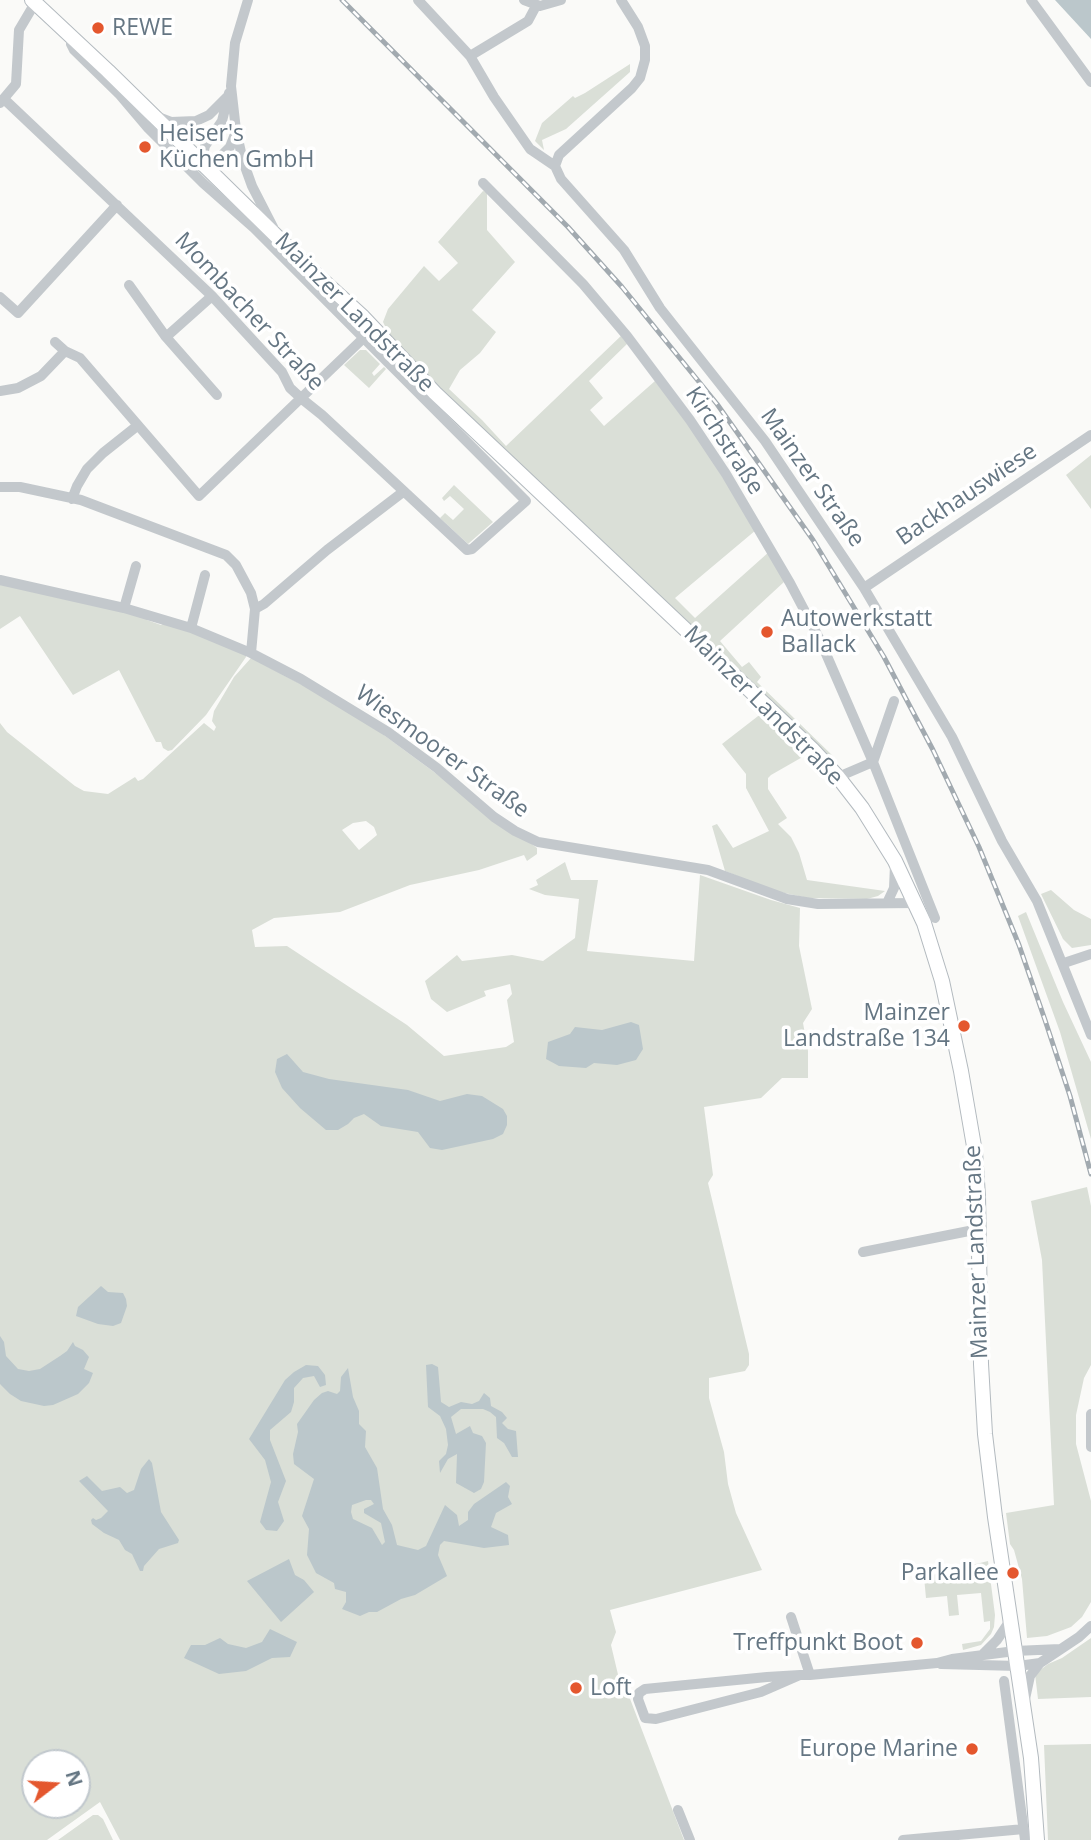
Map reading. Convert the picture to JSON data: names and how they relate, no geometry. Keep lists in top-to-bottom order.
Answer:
{
  "streets": {
    "main road": ["Mainzer Landstraße"],
    "street": [
      "Mombacher Straße",
      "Kirchstraße",
      "Mainzer Straße",
      "Backhauswiese",
      "Wiesmoorer Straße"
    ]
  },
  "crossings": [
    ["Mainzer Landstraße", "Wiesmoorer Straße"],
    ["Mainzer Straße", "Backhauswiese"]
  ],
  "places": [
    "REWE",
    "Heiser's Küchen GmbH",
    "Autowerkstatt Ballack",
    "Mainzer Landstraße 134",
    "Parkallee",
    "Treffpunkt Boot",
    "Loft",
    "Europe Marine"
  ],
  "north": "right"
}
